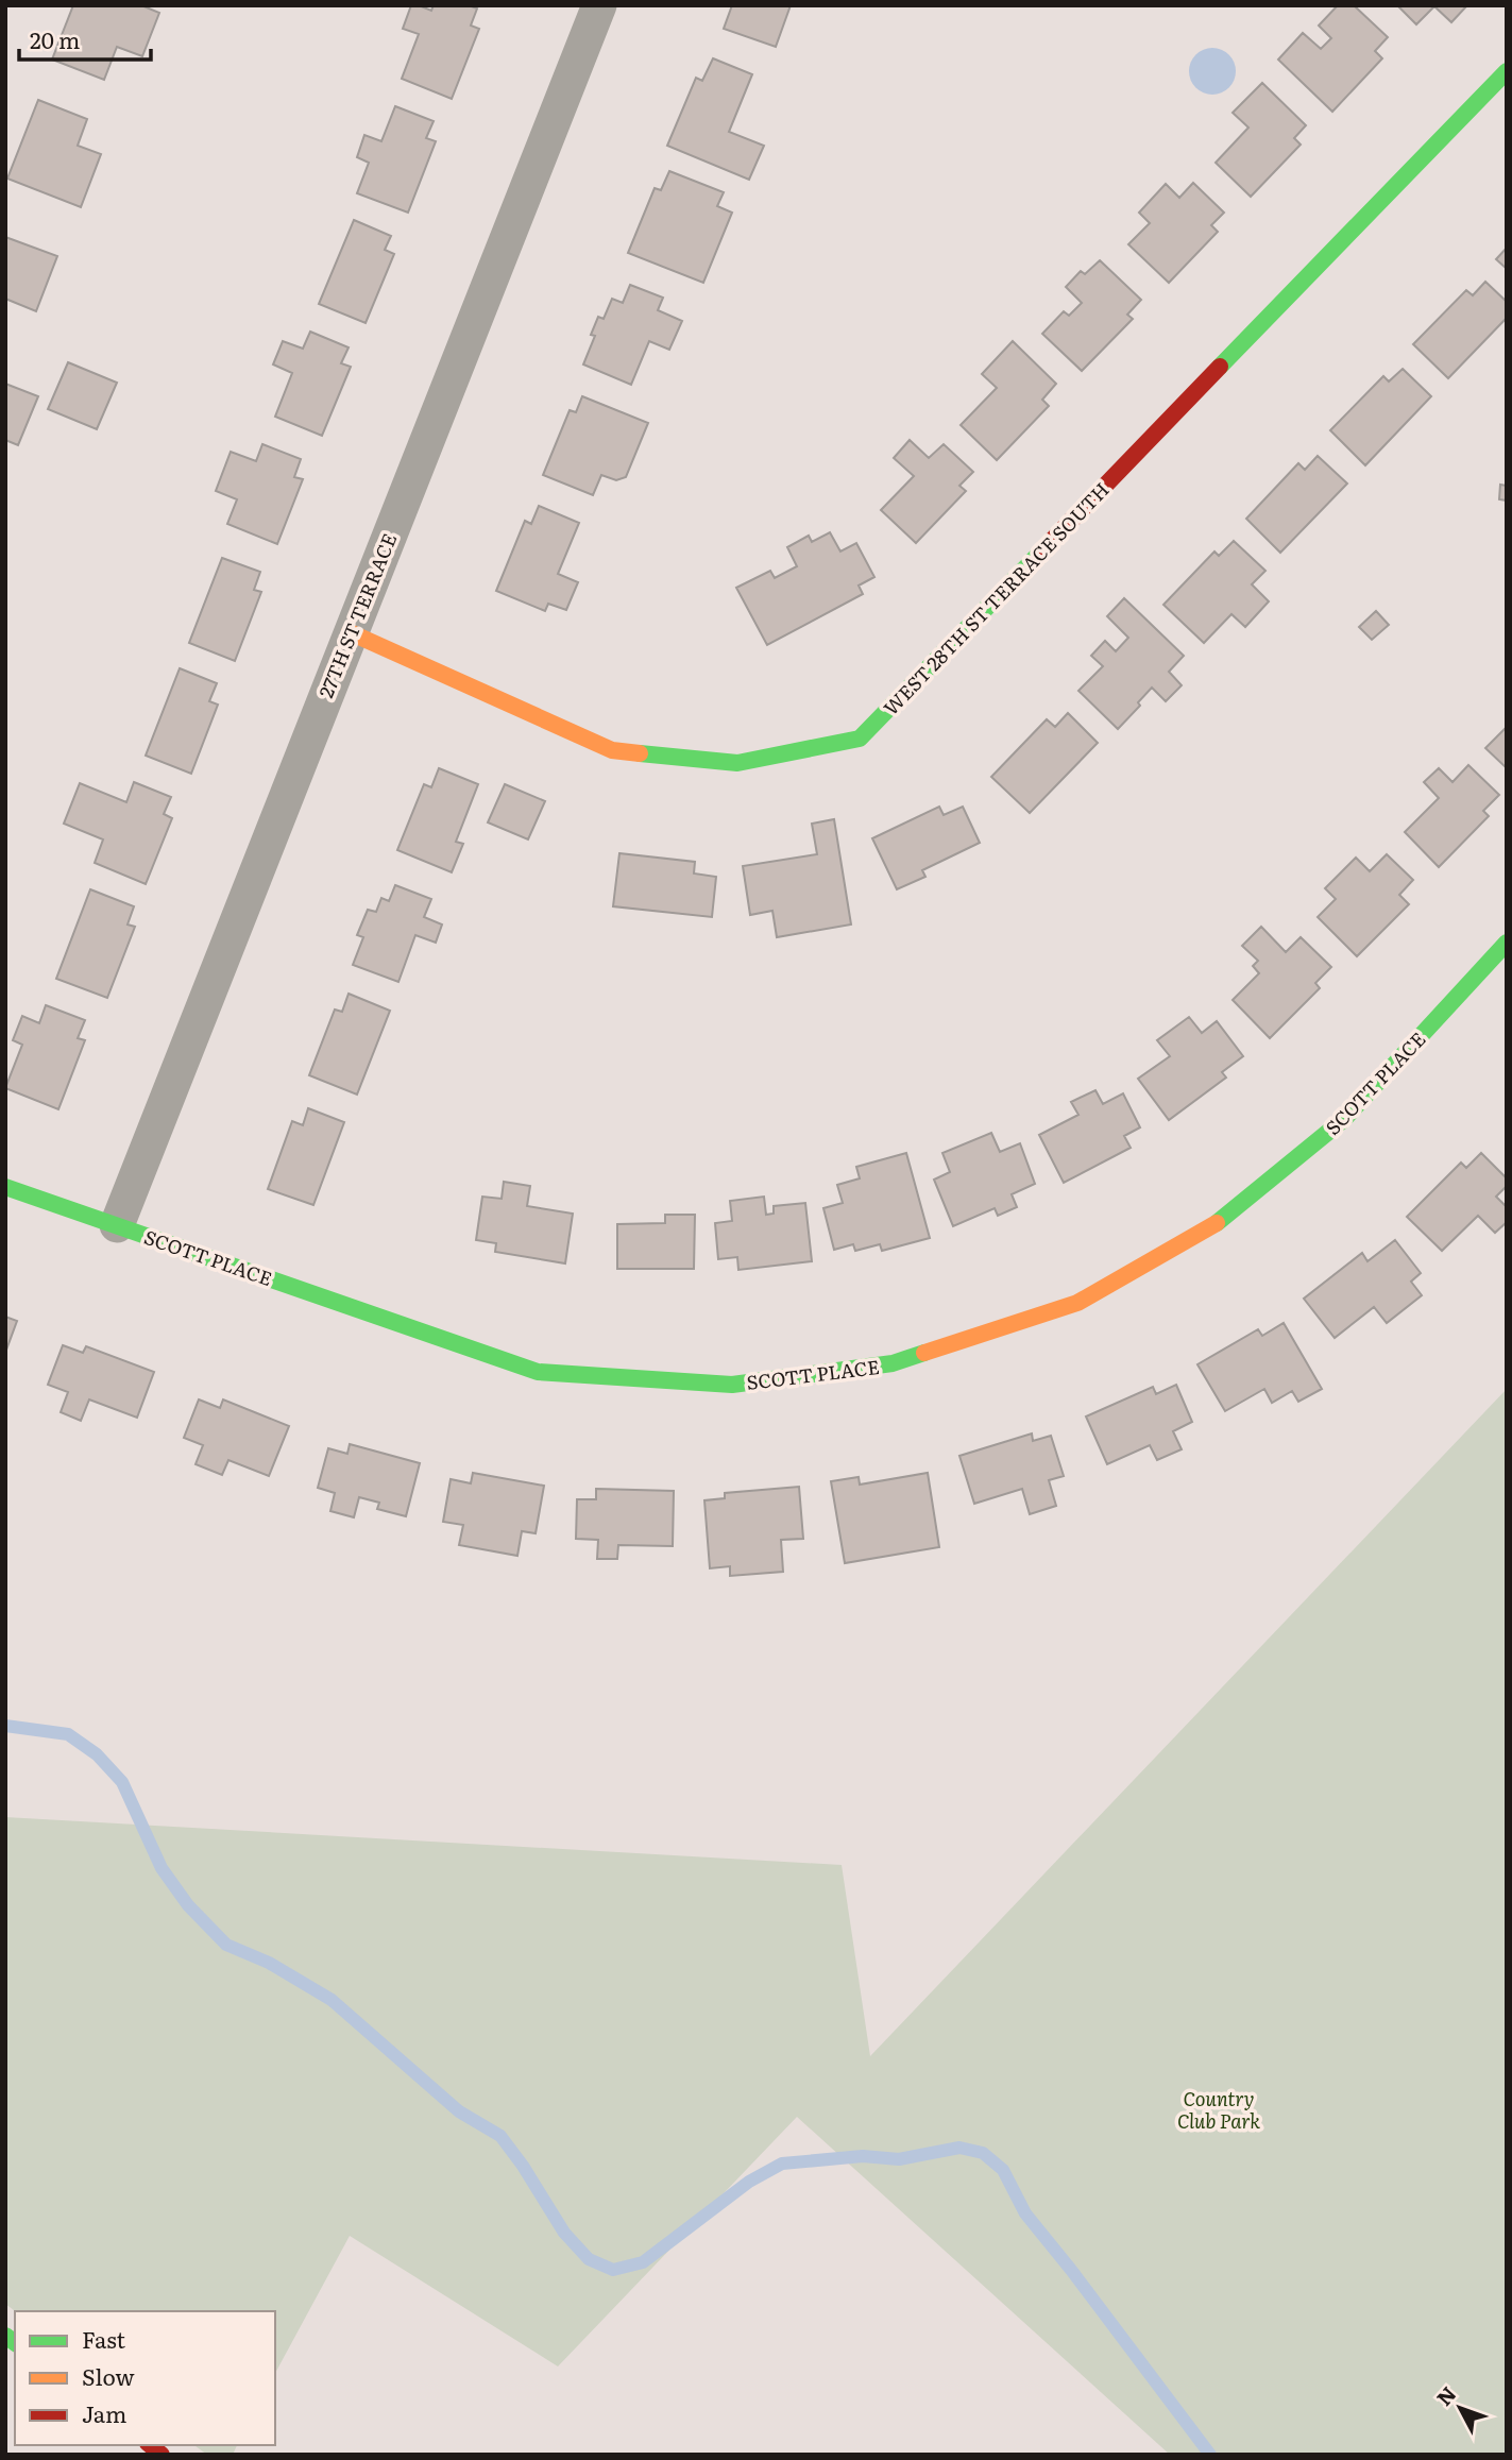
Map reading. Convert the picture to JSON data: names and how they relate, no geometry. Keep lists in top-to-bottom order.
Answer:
{
  "streets": {
    "street": ["WEST 28TH ST TERRACE SOUTH", "27TH ST TERRACE", "SCOTT PLACE"]
  },
  "crossings": [
    ["WEST 28TH ST TERRACE SOUTH", "27TH ST TERRACE"],
    ["27TH ST TERRACE", "SCOTT PLACE"]
  ],
  "parks": ["Country Club Park"],
  "legend": ["Fast", "Slow", "Jam"],
  "scale_bar": "20 m",
  "north": "top left"
}
